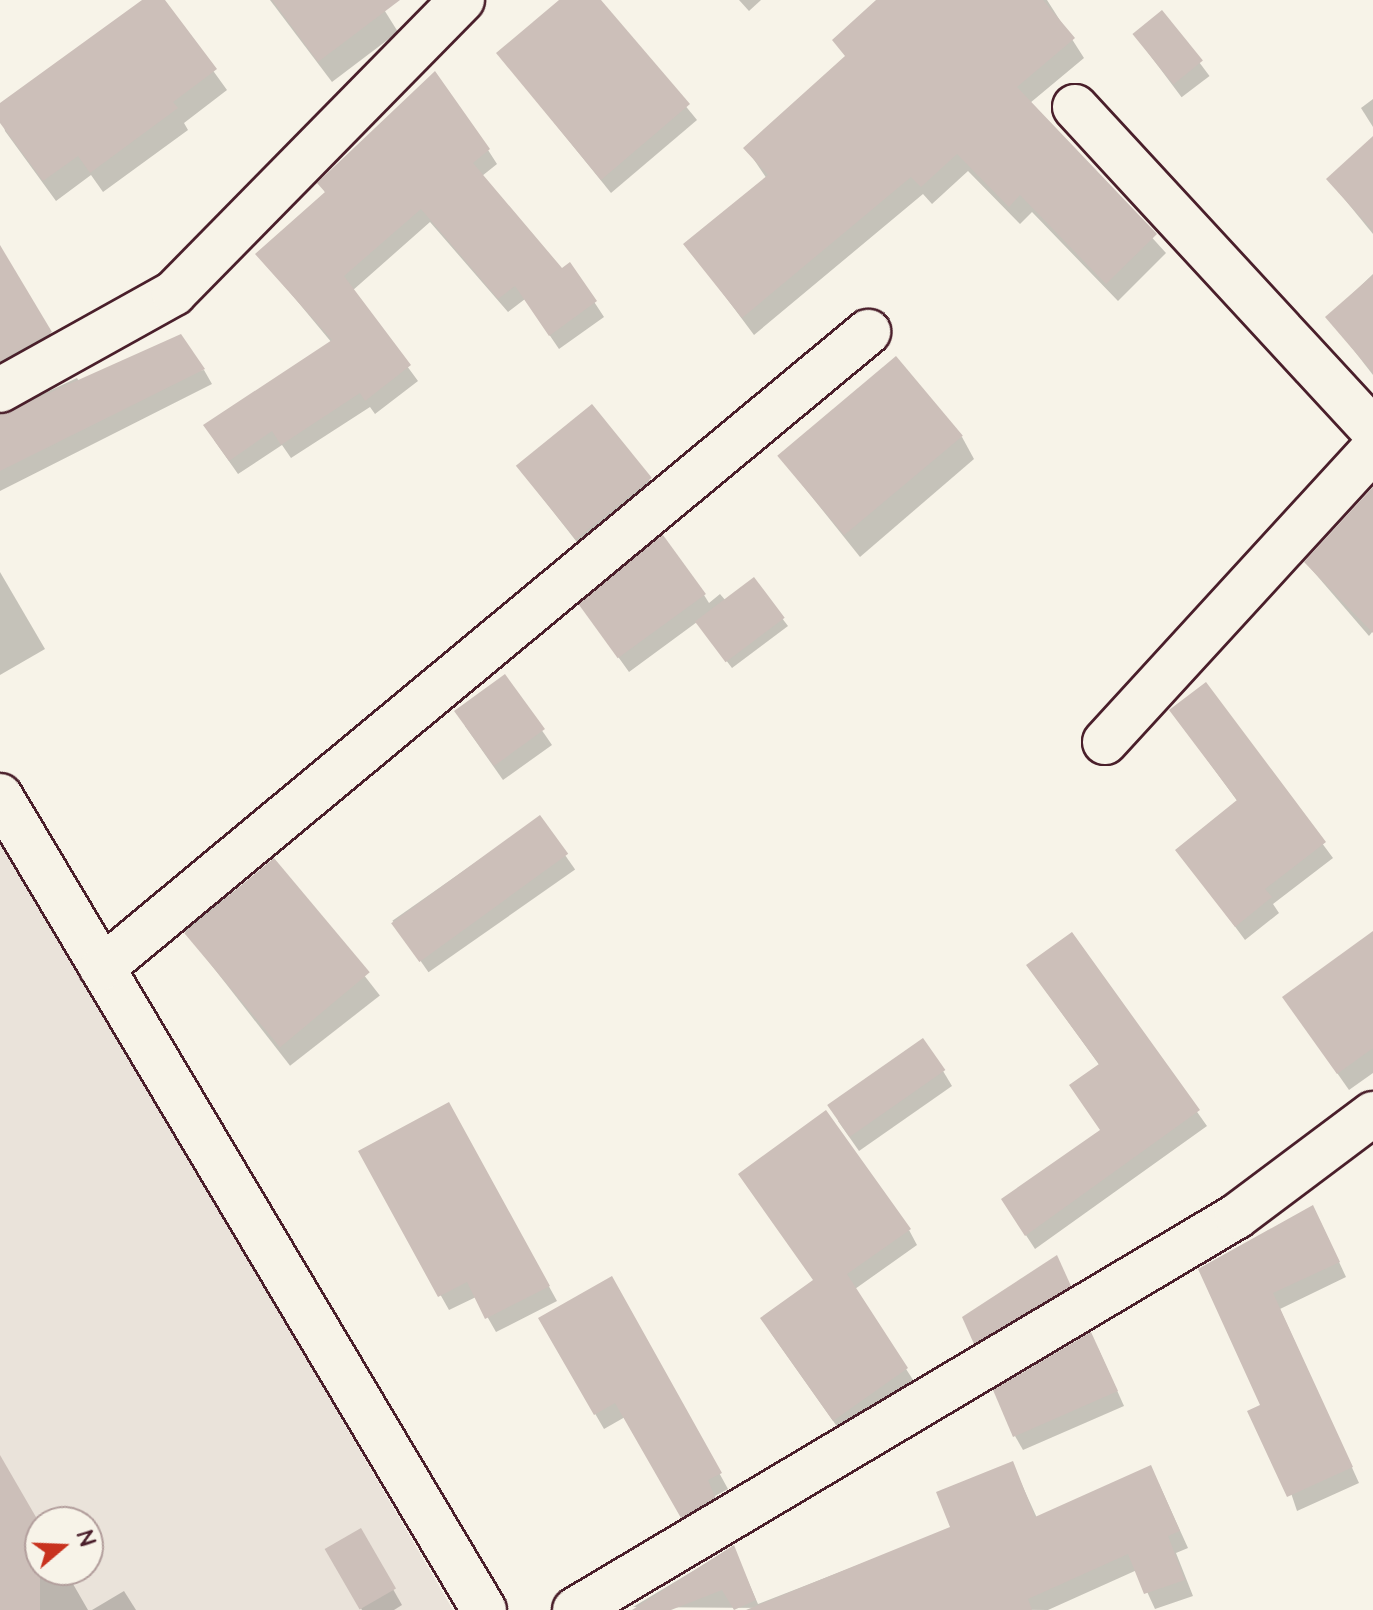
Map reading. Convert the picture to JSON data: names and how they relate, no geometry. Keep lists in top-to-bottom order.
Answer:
{
  "north": "right"
}
